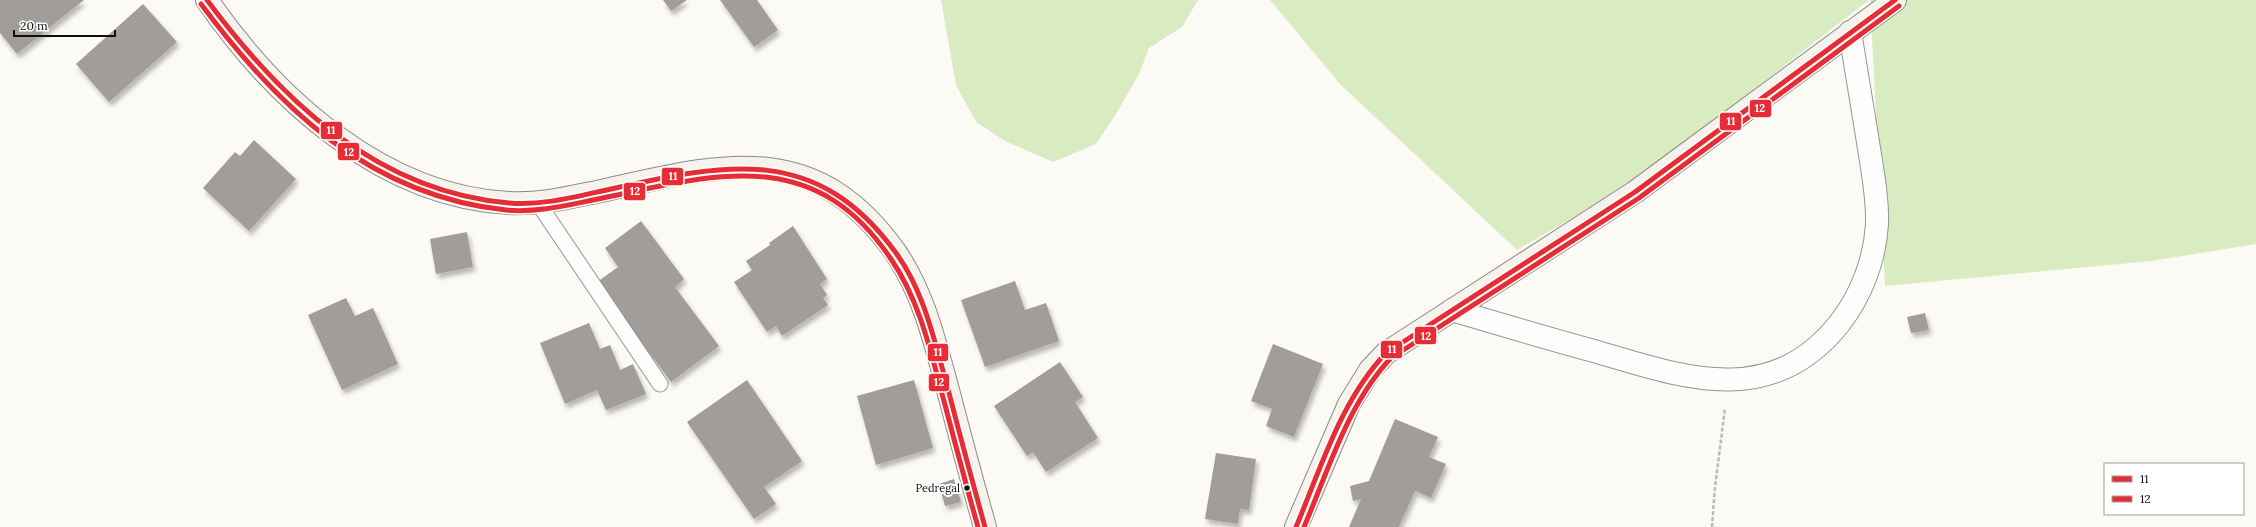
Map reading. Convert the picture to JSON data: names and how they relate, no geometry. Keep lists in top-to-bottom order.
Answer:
{
  "places": ["Pedregal"],
  "lines": ["transit line 11", "transit line 12"],
  "legend": ["11", "12"],
  "scale_bar": "20 m"
}
